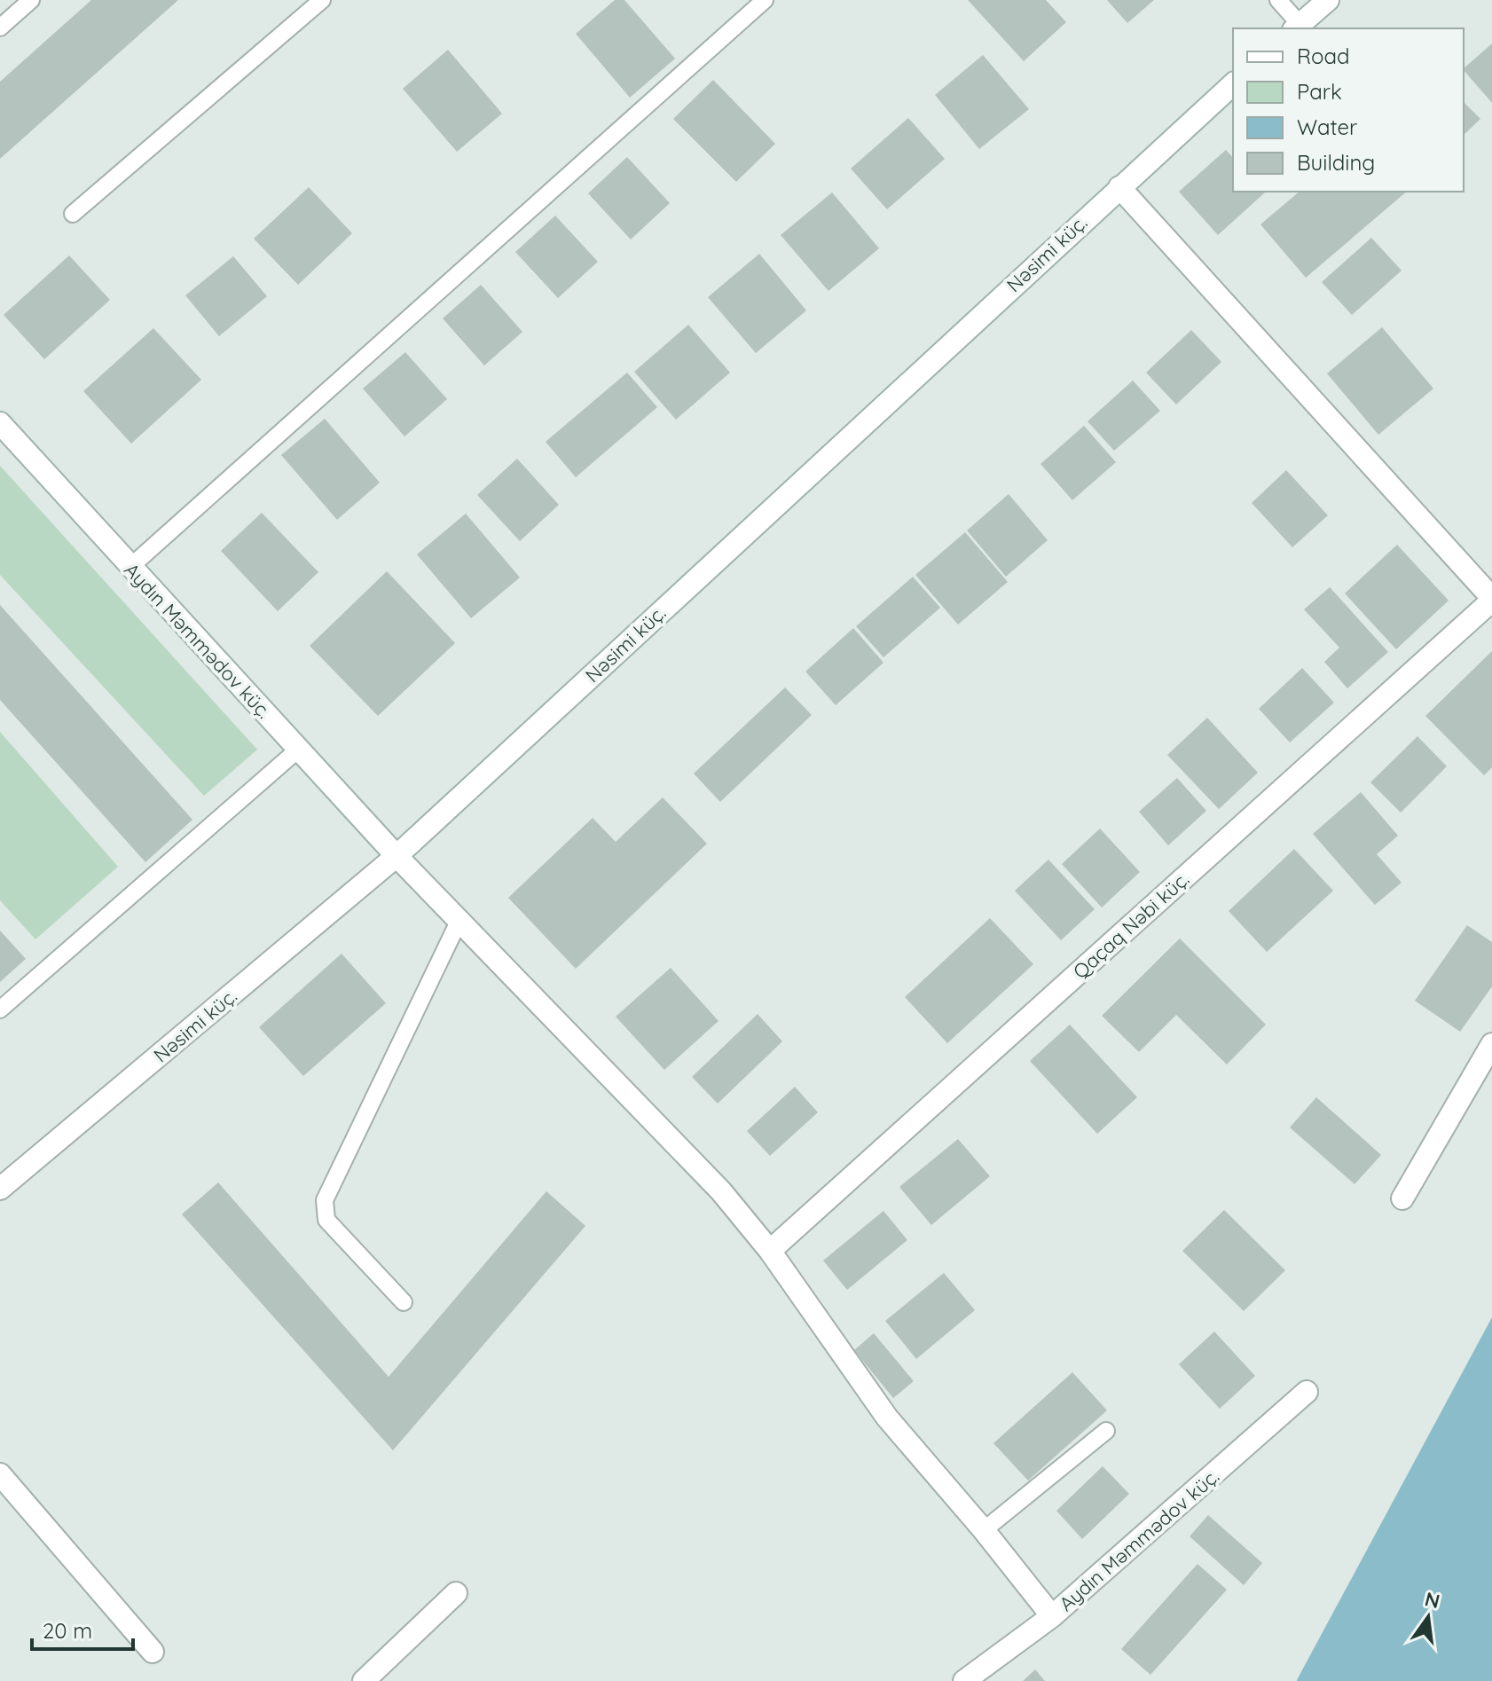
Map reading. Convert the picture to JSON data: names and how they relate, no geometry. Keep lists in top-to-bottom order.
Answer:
{
  "streets": {
    "street": ["Nəsimi küç.", "Aydın Məmmədov küç.", "Qaçaq Nəbi küç."]
  },
  "crossings": [
    ["Nəsimi küç.", "Aydın Məmmədov küç."],
    ["Aydın Məmmədov küç.", "Qaçaq Nəbi küç."]
  ],
  "legend": [
    "Road",
    "Park",
    "Water",
    "Building"
  ],
  "scale_bar": "20 m",
  "north": "top"
}
